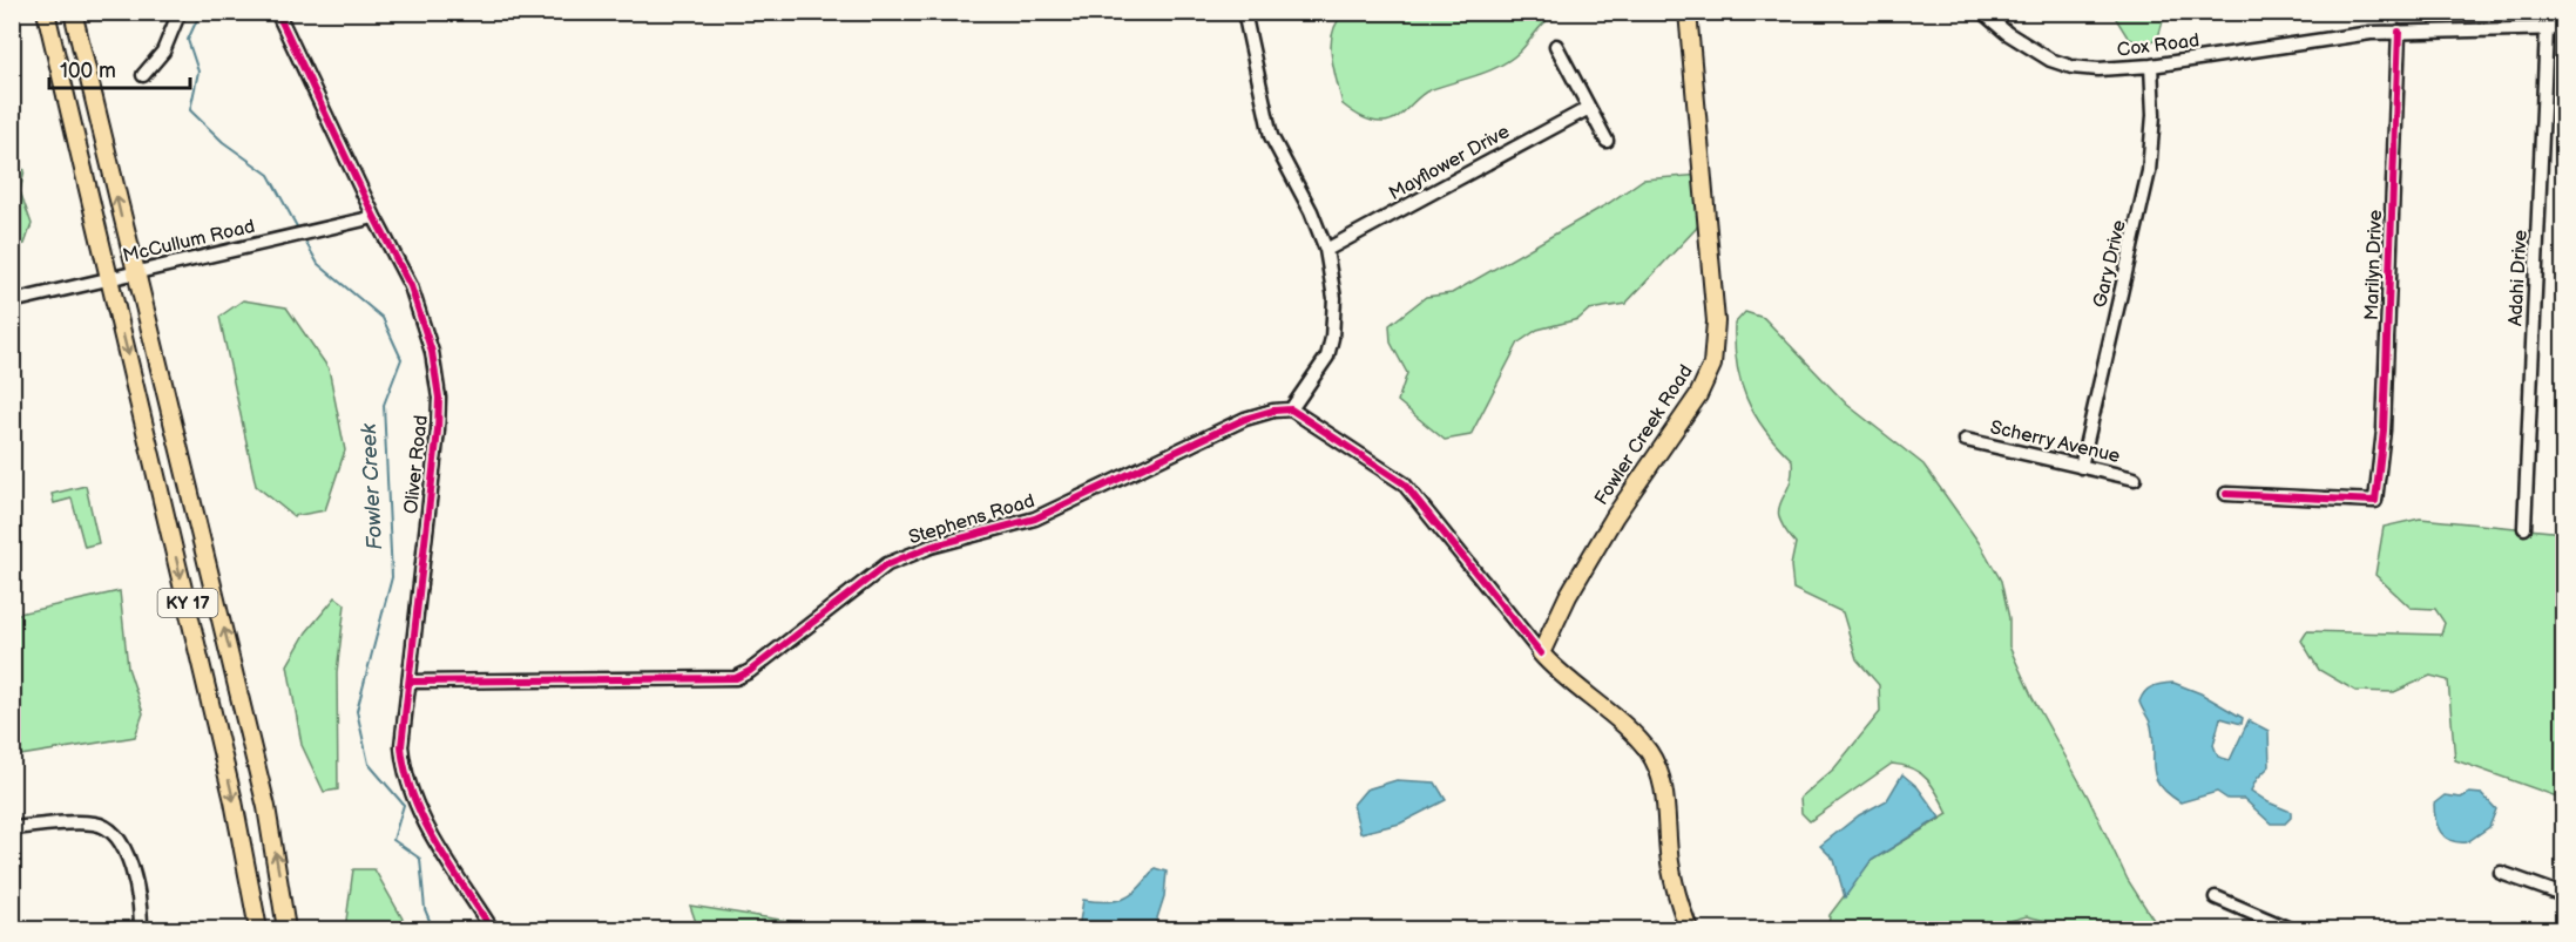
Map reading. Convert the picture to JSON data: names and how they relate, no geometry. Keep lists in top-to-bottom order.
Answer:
{
  "streets": {
    "main road": ["Fowler Creek Road", "KY 17"],
    "street": [
      "Cox Road",
      "Mayflower Drive",
      "McCullum Road",
      "Gary Drive",
      "Marilyn Drive",
      "Adahi Drive",
      "Scherry Avenue",
      "Oliver Road",
      "Stephens Road"
    ]
  },
  "crossings": [
    ["Cox Road", "Gary Drive"],
    ["Cox Road", "Marilyn Drive"],
    ["Cox Road", "Adahi Drive"],
    ["McCullum Road", "Oliver Road"],
    ["McCullum Road", "KY 17"],
    ["Gary Drive", "Scherry Avenue"],
    ["Oliver Road", "Stephens Road"]
  ],
  "water": ["Fowler Creek"],
  "scale_bar": "100 m"
}
